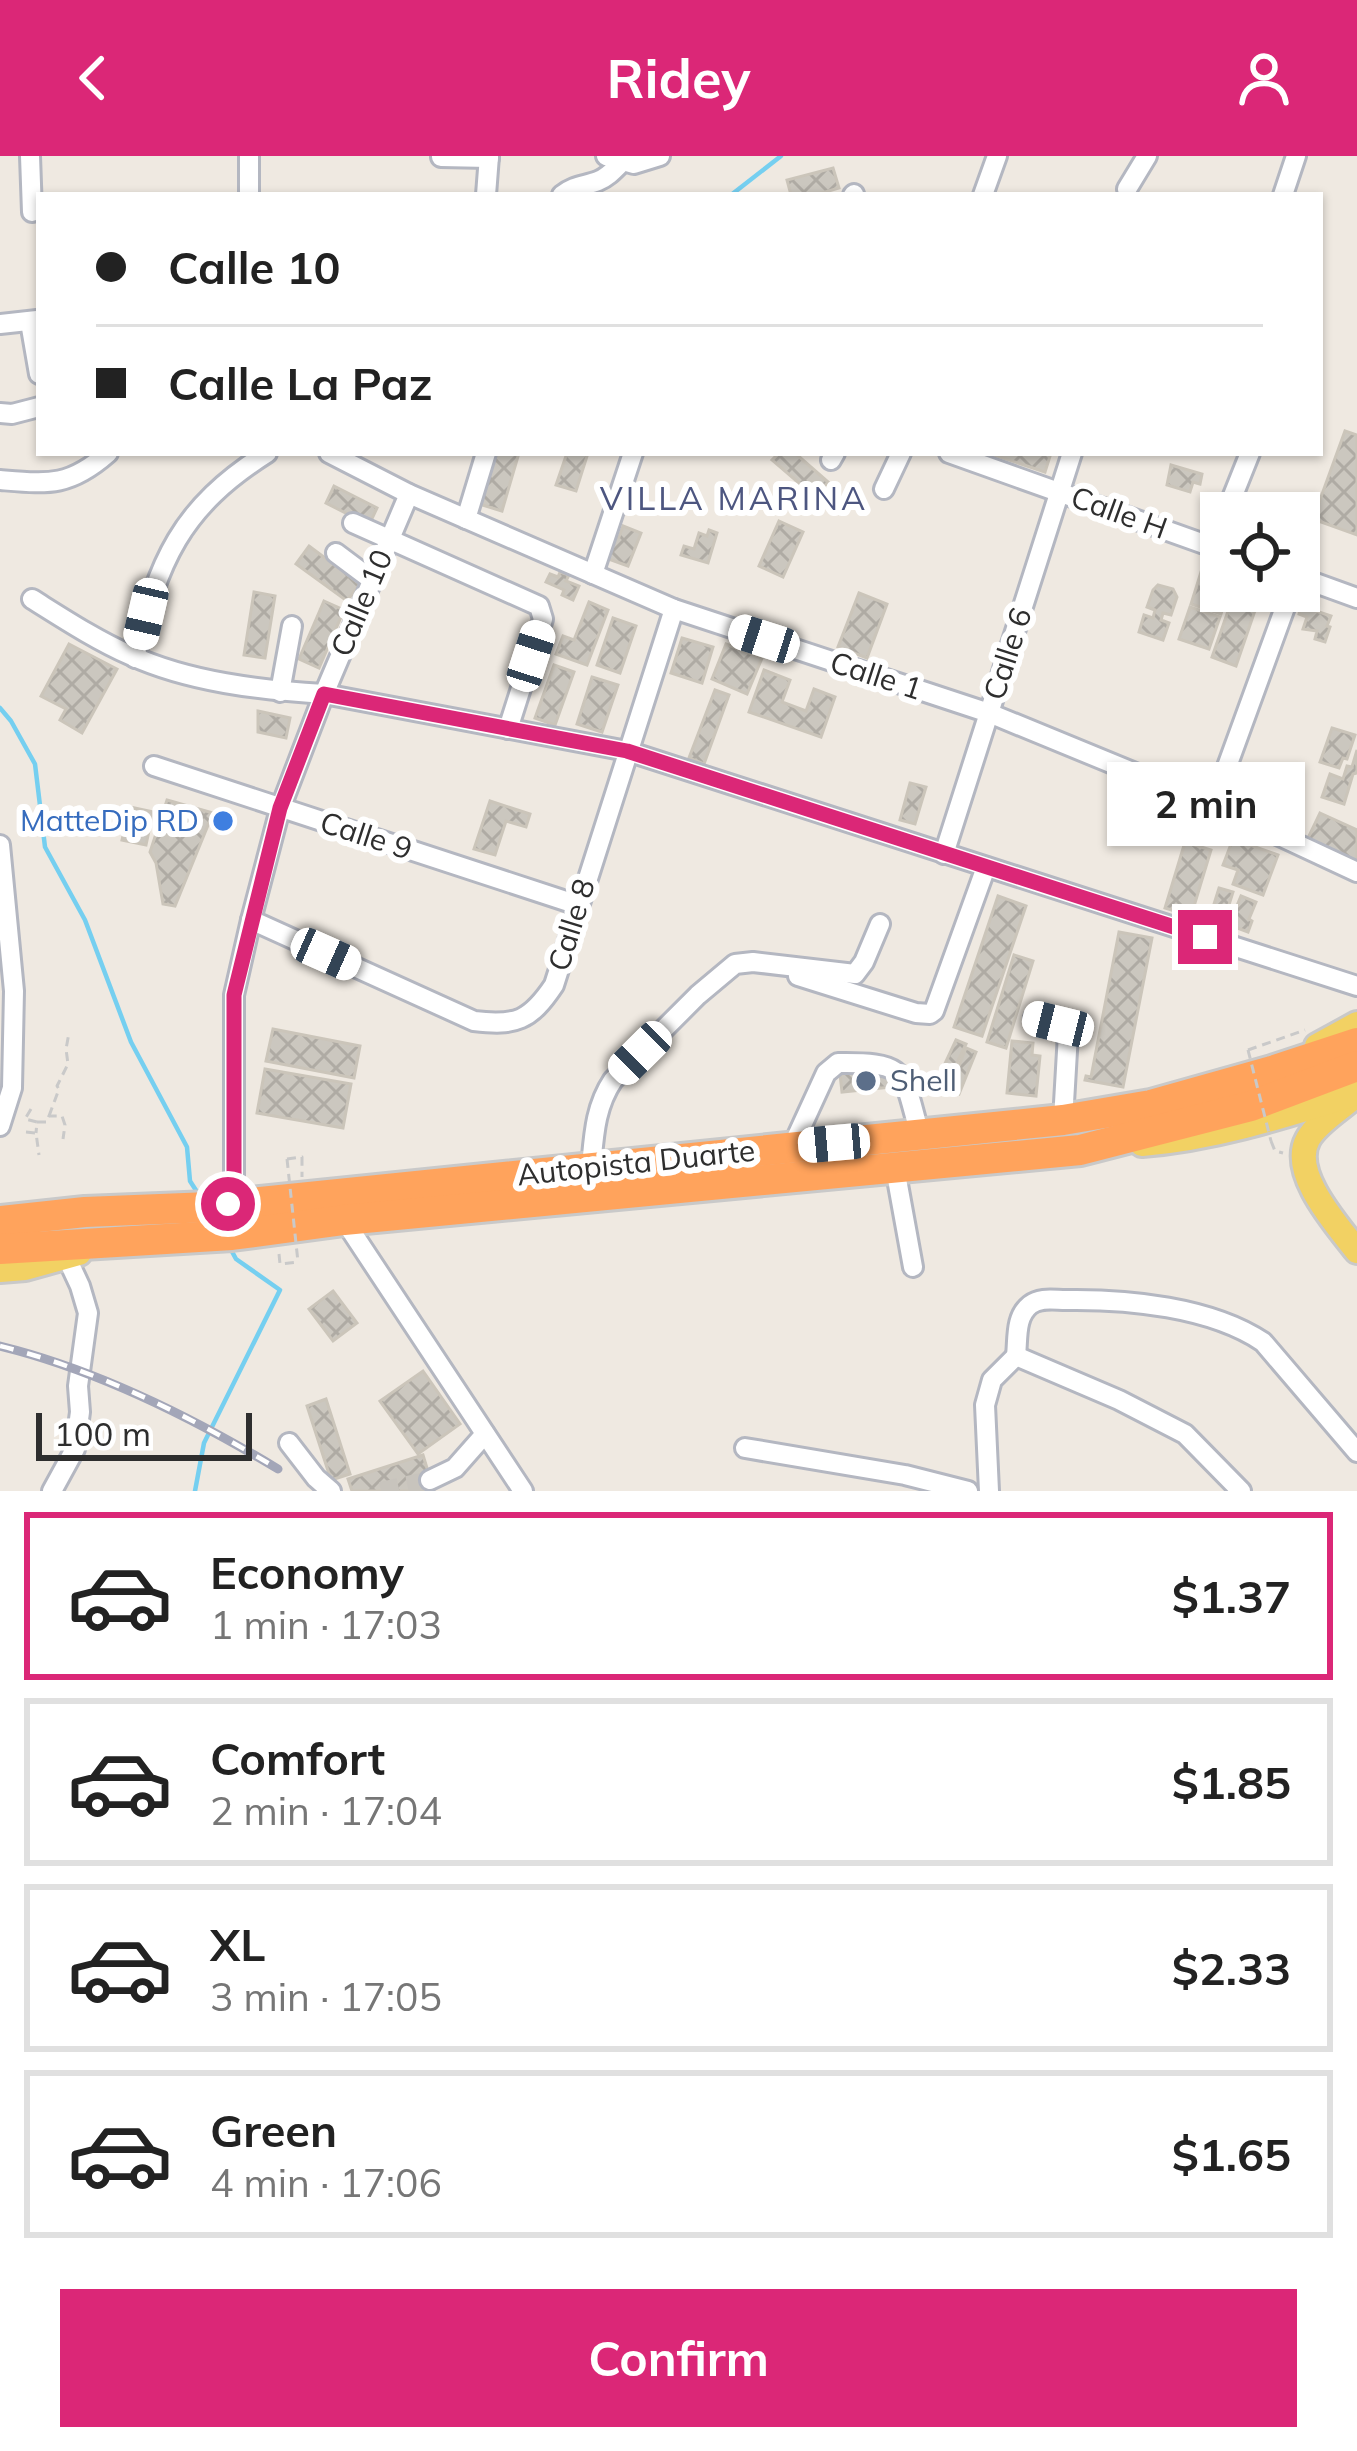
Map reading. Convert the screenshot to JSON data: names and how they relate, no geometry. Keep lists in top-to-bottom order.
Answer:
{
  "streets": {
    "highway": ["Autopista Duarte"],
    "street": [
      "Calle H",
      "Calle 10",
      "Calle 6",
      "Calle 1",
      "Calle 9",
      "Calle 8"
    ]
  },
  "crossings": [
    ["Calle H", "Calle 6"],
    ["Calle 10", "Calle 1"],
    ["Calle 10", "Calle 9"],
    ["Calle 10", "Calle 8"],
    ["Calle 10", "Autopista Duarte"],
    ["Calle 6", "Calle 1"],
    ["Calle 1", "Calle 8"],
    ["Calle 9", "Calle 8"]
  ],
  "districts": ["VILLA MARINA"],
  "places": ["MatteDip RD", "Shell"],
  "scale_bar": "100 m",
  "page": {
    "header": "Ridey",
    "banner": ["Calle 10", "Calle La Paz"],
    "bubble": "2 min",
    "scale": "100 m",
    "list": [
      {
        "name": "Economy",
        "note": "1 min · 17:03",
        "value": "$1.37"
      },
      {
        "name": "Comfort",
        "note": "2 min · 17:04",
        "value": "$1.85"
      },
      {
        "name": "XL",
        "note": "3 min · 17:05",
        "value": "$2.33"
      },
      {
        "name": "Green",
        "note": "4 min · 17:06",
        "value": "$1.65"
      }
    ],
    "buttons": "Confirm"
  }
}
